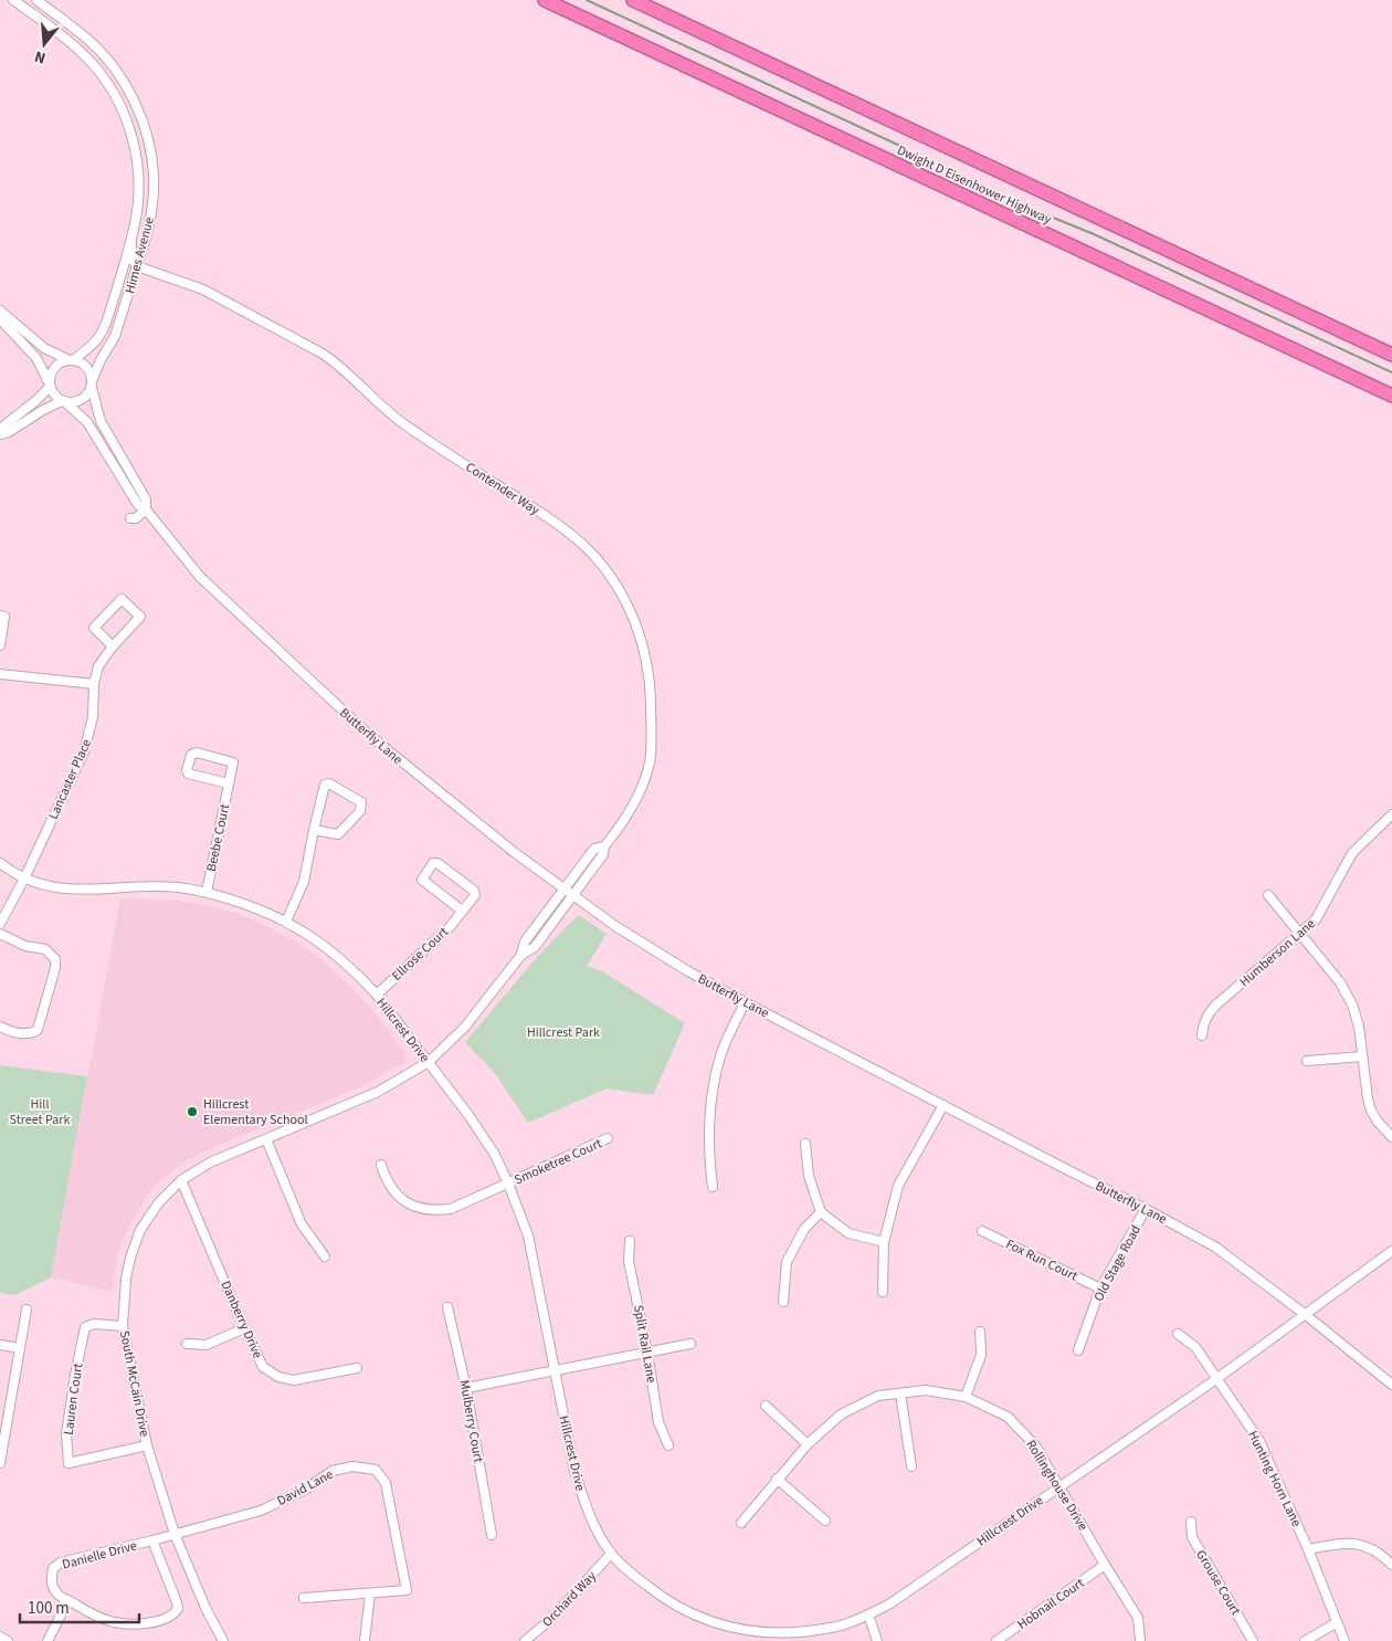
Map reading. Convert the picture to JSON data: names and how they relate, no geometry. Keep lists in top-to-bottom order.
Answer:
{
  "streets": {
    "highway": ["Dwight D Eisenhower Highway"],
    "street": [
      "Himes Avenue",
      "Contender Way",
      "Butterfly Lane",
      "Lancaster Place",
      "Beebe Court",
      "Humberson Lane",
      "Ellrose Court",
      "Hillcrest Drive",
      "Smoketree Court",
      "Fox Run Court",
      "Old Stage Road",
      "Danberry Drive",
      "Split Rail Lane",
      "South McCain Drive",
      "Lauren Court",
      "Mulberry Court",
      "Hunting Horn Lane",
      "Rollinghouse Drive",
      "David Lane",
      "Danielle Drive",
      "Grouse Court",
      "Orchard Way",
      "Hobnail Court"
    ]
  },
  "crossings": [
    ["Himes Avenue", "Contender Way"],
    ["Himes Avenue", "Butterfly Lane"],
    ["Contender Way", "Butterfly Lane"],
    ["Contender Way", "South McCain Drive"],
    ["Butterfly Lane", "Hillcrest Drive"],
    ["Butterfly Lane", "Old Stage Road"],
    ["Butterfly Lane", "South McCain Drive"],
    ["Lancaster Place", "Hillcrest Drive"],
    ["Beebe Court", "Hillcrest Drive"],
    ["Ellrose Court", "Hillcrest Drive"],
    ["Hillcrest Drive", "Smoketree Court"],
    ["Hillcrest Drive", "South McCain Drive"],
    ["Hillcrest Drive", "Hunting Horn Lane"],
    ["Hillcrest Drive", "Rollinghouse Drive"],
    ["Hillcrest Drive", "Orchard Way"],
    ["Fox Run Court", "Old Stage Road"],
    ["Danberry Drive", "South McCain Drive"],
    ["South McCain Drive", "Lauren Court"],
    ["South McCain Drive", "David Lane"],
    ["South McCain Drive", "Danielle Drive"],
    ["Rollinghouse Drive", "Hobnail Court"],
    ["David Lane", "Danielle Drive"]
  ],
  "parks": ["Hillcrest Park", "Hill Street Park"],
  "places": ["Hillcrest Elementary School"],
  "scale_bar": "100 m",
  "north": "bottom"
}
